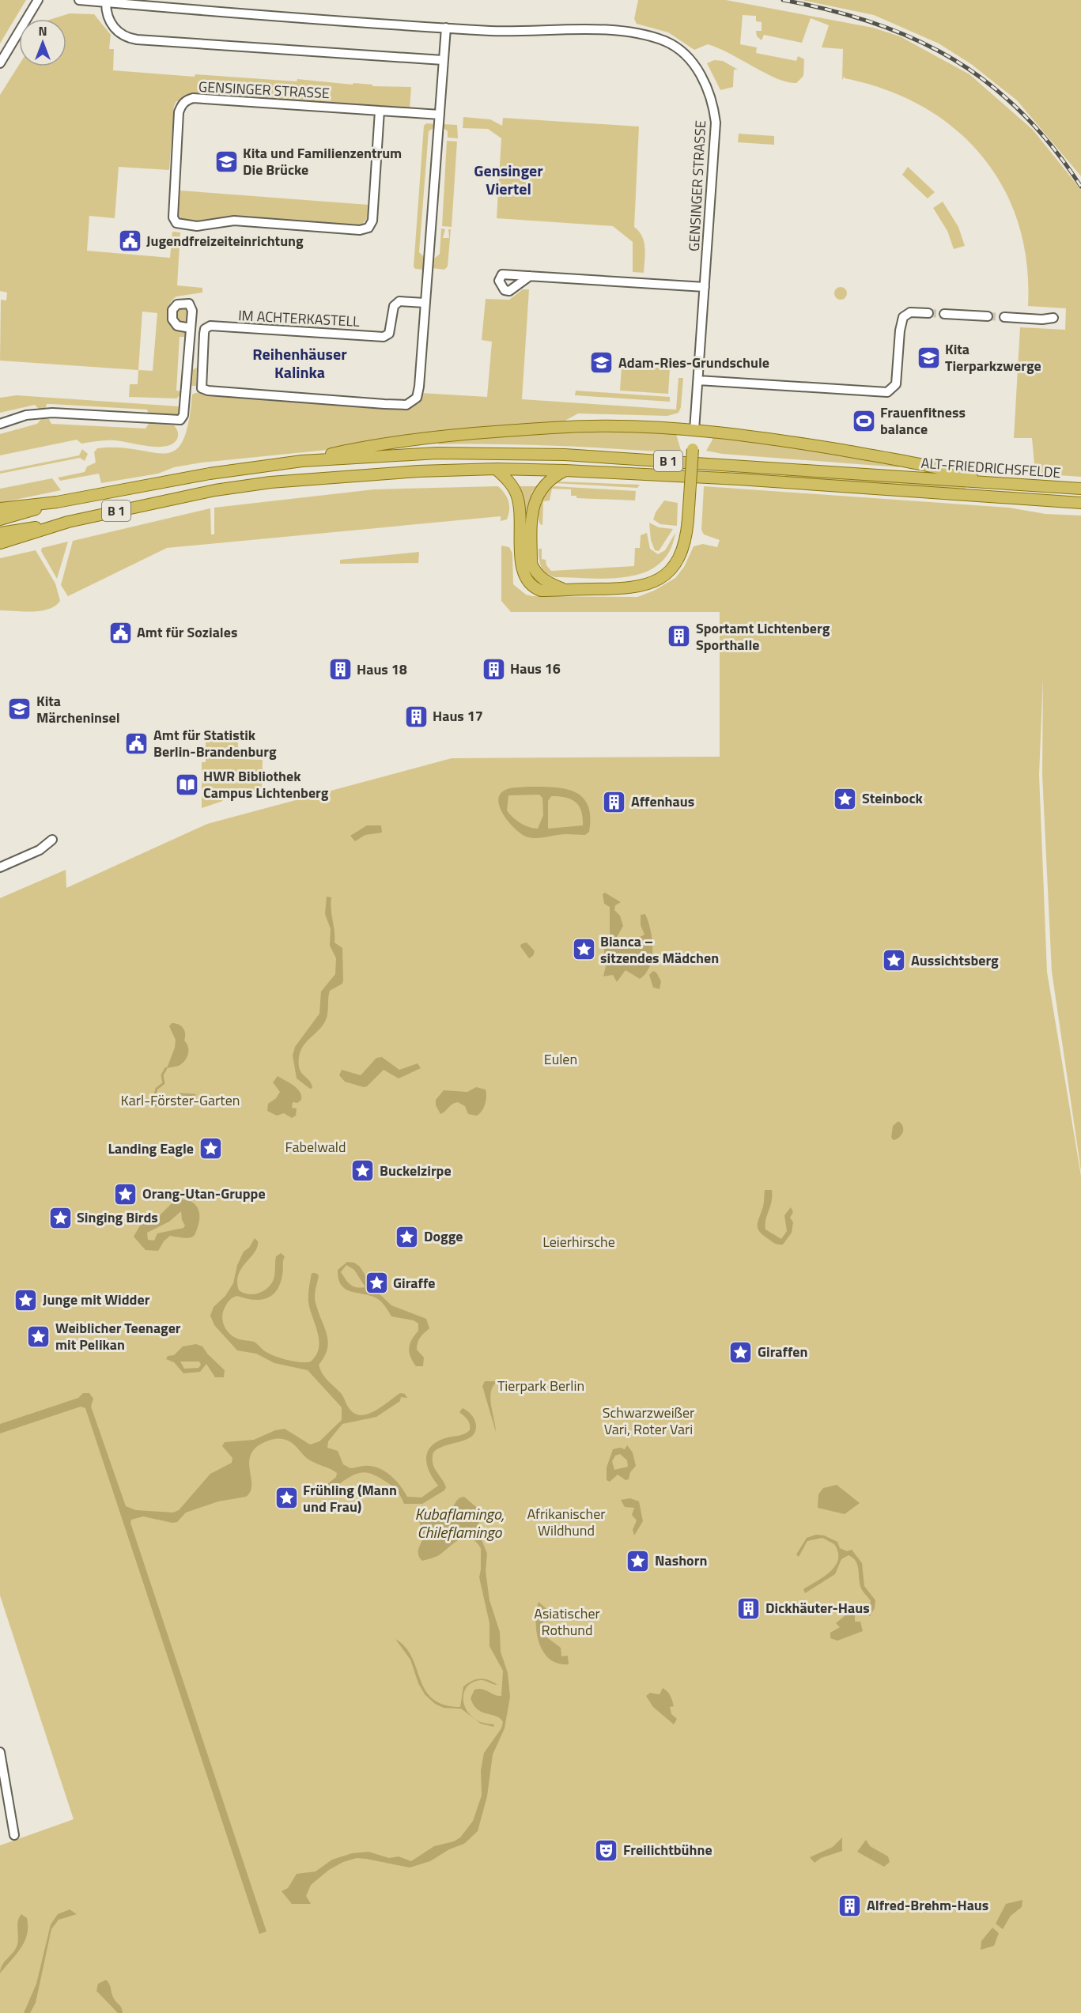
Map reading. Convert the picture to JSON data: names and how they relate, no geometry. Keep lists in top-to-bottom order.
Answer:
{
  "streets": {
    "main road": ["B 1", "ALT-FRIEDRICHSFELDE"],
    "street": ["GENSINGER STRASSE", "IM ACHTERKASTELL"]
  },
  "crossings": [
    ["B 1", "ALT-FRIEDRICHSFELDE"]
  ],
  "districts": ["Gensinger Viertel", "Reihenhäuser Kalinka"],
  "water": ["Kubaflamingo, Chileflamingo"],
  "parks": [
    "Eulen",
    "Karl-Förster-Garten",
    "Fabelwald",
    "Leierhirsche",
    "Tierpark Berlin",
    "Schwarzweißer Vari, Roter Vari",
    "Afrikanischer Wildhund",
    "Asiatischer Rothund"
  ],
  "places": {
    "school or university": [
      "Kita und Familienzentrum Die Brücke",
      "Kita Tierparkzwerge",
      "Adam-Ries-Grundschule",
      "Kita Märcheninsel"
    ],
    "public building": ["Jugendfreizeiteinrichtung", "Amt für Soziales", "Amt für Statistik Berlin-Brandenburg"],
    "sports": ["Frauenfitness balance"],
    "building": [
      "Sportamt Lichtenberg Sporthalle",
      "Haus 16",
      "Haus 18",
      "Haus 17",
      "Affenhaus",
      "Dickhäuter-Haus",
      "Alfred-Brehm-Haus"
    ],
    "library": ["HWR Bibliothek Campus Lichtenberg"],
    "place": [
      "Steinbock",
      "Bianca – sitzendes Mädchen",
      "Aussichtsberg",
      "Landing Eagle",
      "Buckelzirpe",
      "Orang-Utan-Gruppe",
      "Singing Birds",
      "Dogge",
      "Giraffe",
      "Junge mit Widder",
      "Weiblicher Teenager mit Pelikan",
      "Giraffen",
      "Frühling (Mann und Frau)",
      "Nashorn"
    ],
    "theatre": ["Freilichtbühne"]
  },
  "north": "top"
}
